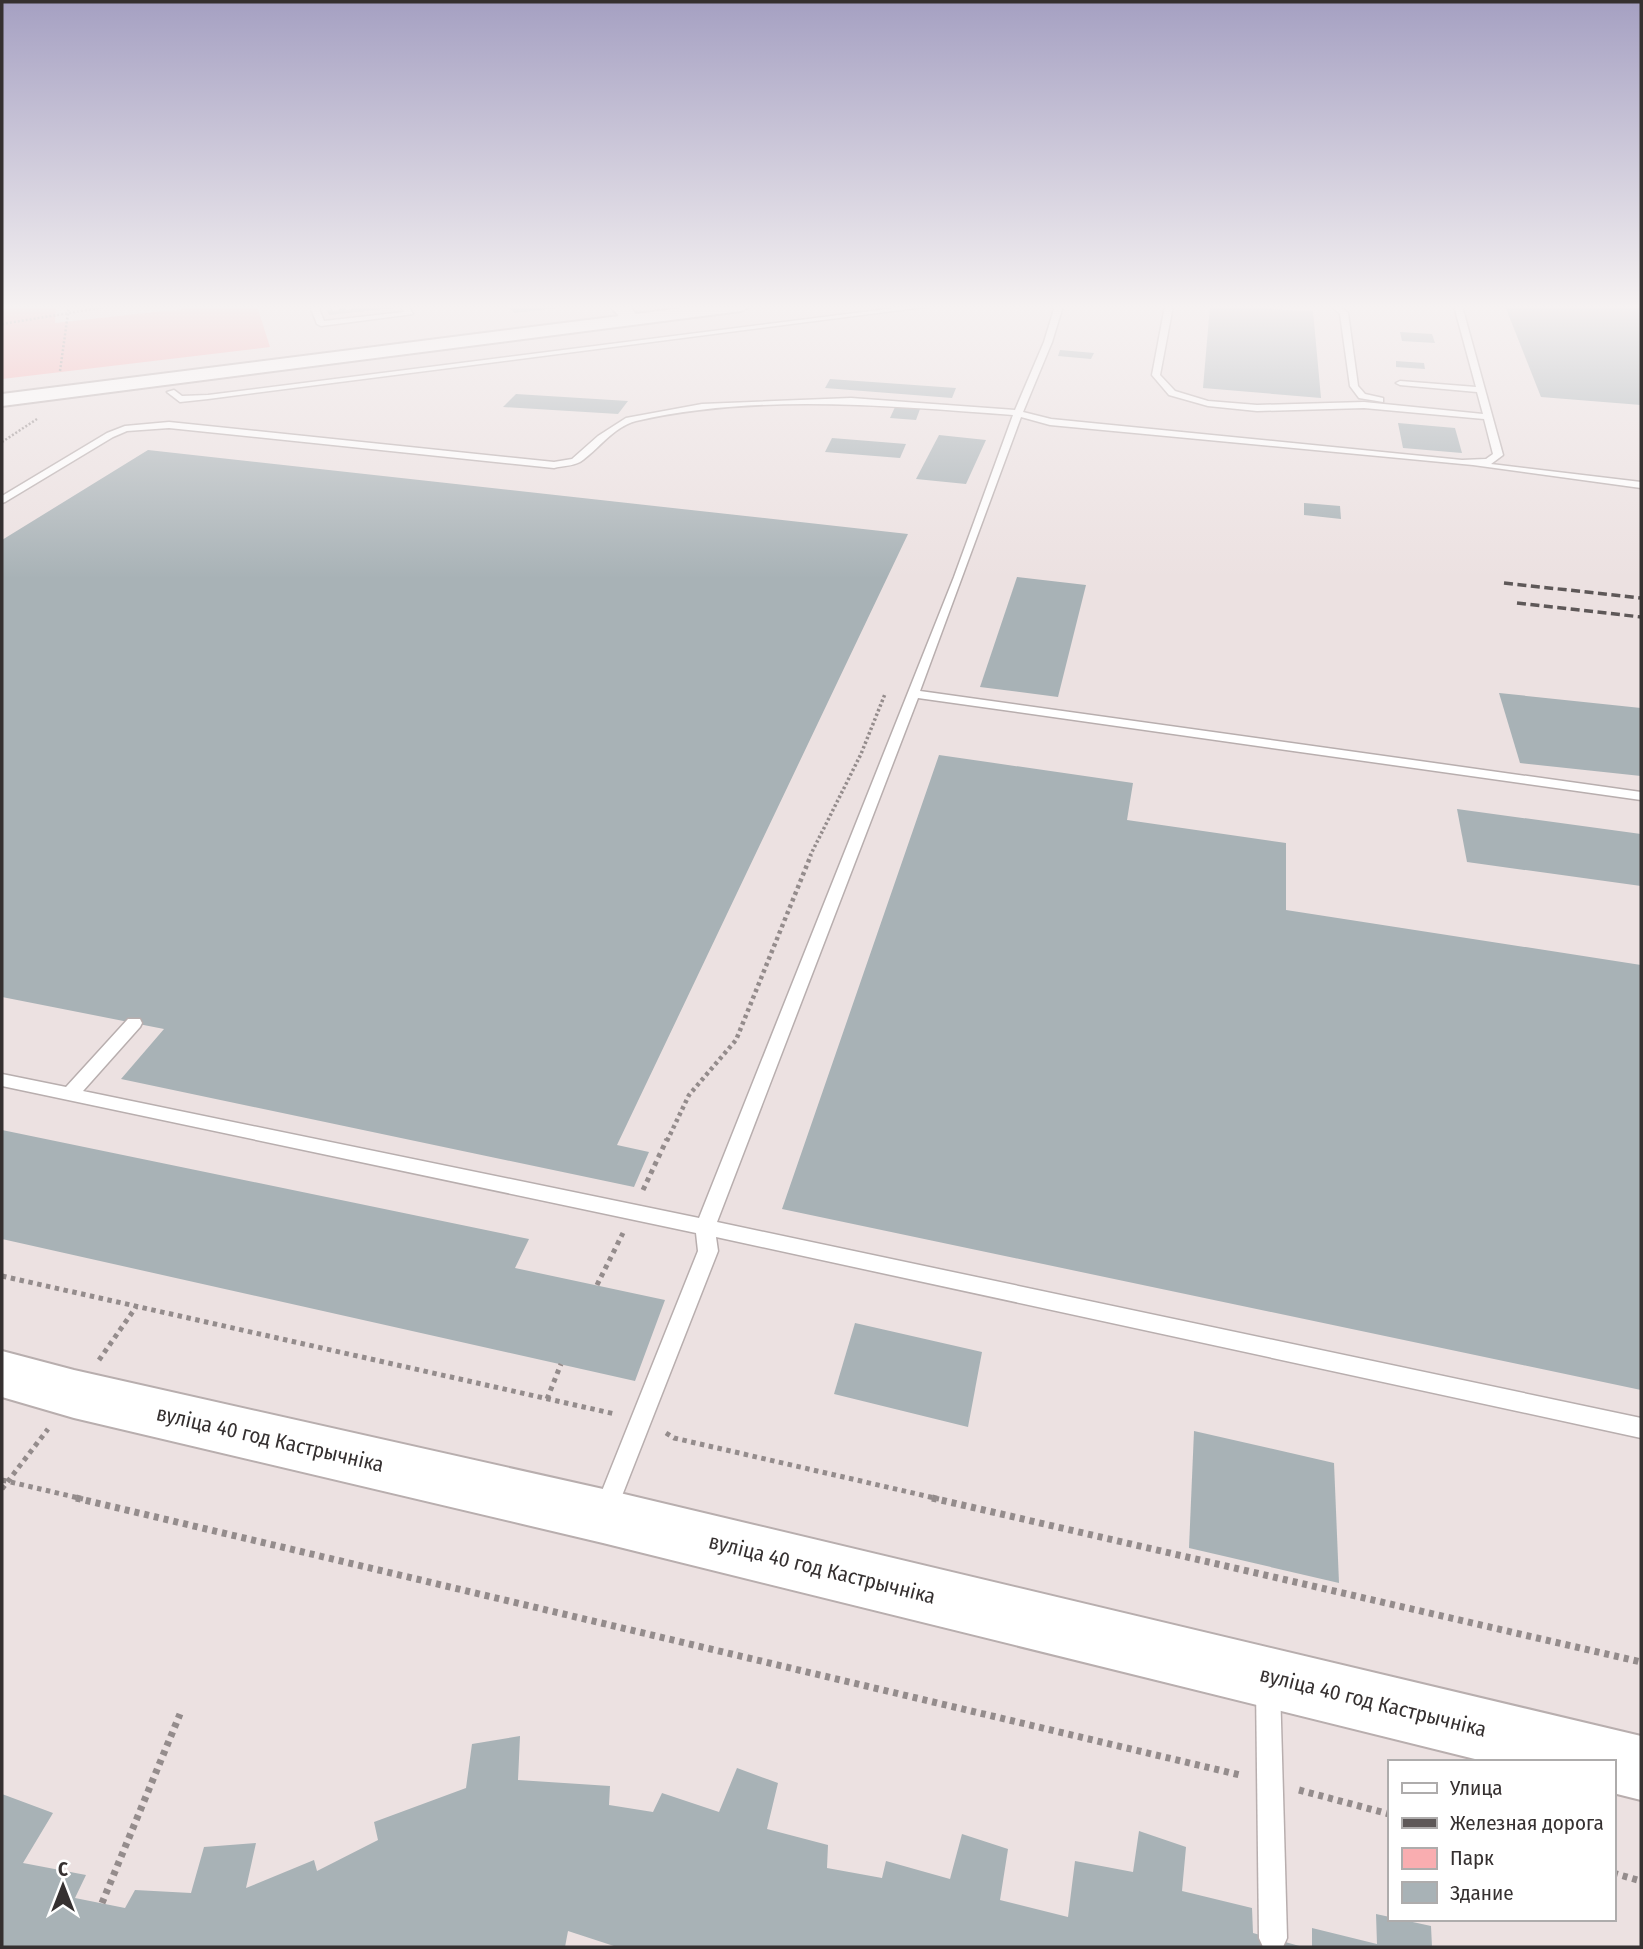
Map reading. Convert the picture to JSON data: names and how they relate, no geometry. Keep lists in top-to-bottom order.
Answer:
{
  "streets": {
    "main road": ["вуліца 40 год Кастрычніка"]
  },
  "legend": [
    "Улица",
    "Железная дорога",
    "Парк",
    "Здание"
  ],
  "north": "top"
}
